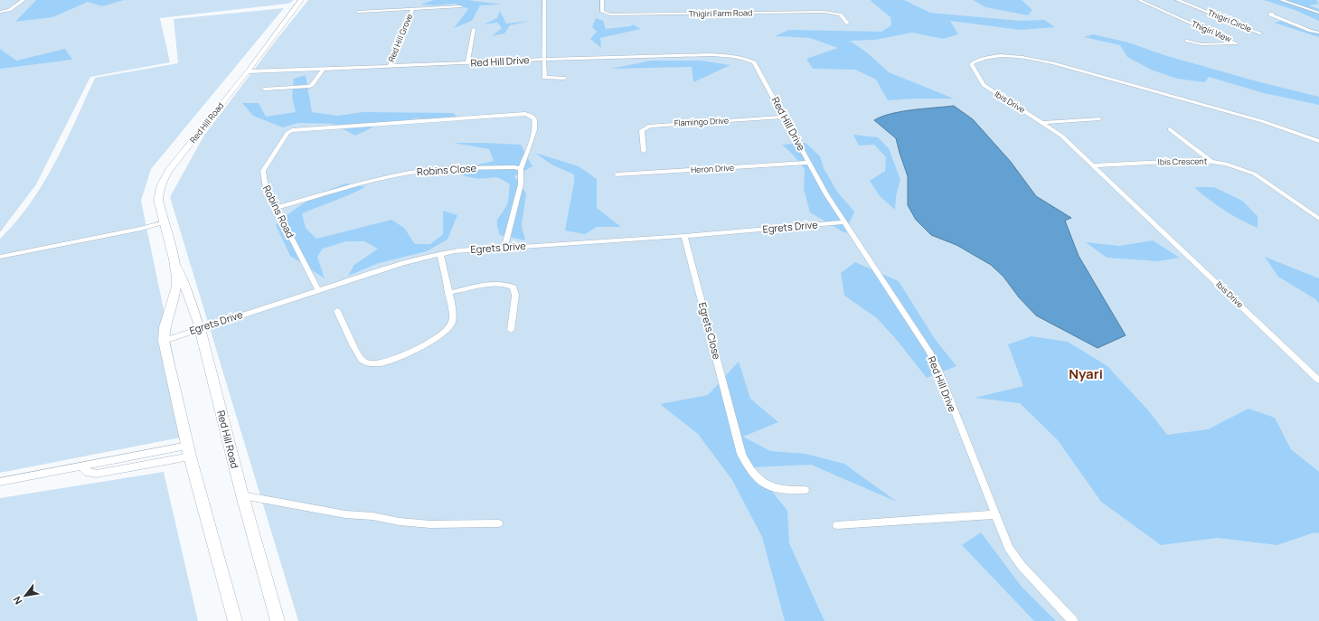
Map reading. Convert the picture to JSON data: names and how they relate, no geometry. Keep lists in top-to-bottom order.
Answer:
{
  "streets": {
    "main road": ["Red Hill Road"],
    "street": [
      "Thigiri Farm Road",
      "Thigiri Circle",
      "Thigiri View",
      "Red Hill Grove",
      "Red Hill Drive",
      "Ibis Drive",
      "Flamingo Drive",
      "Ibis Crescent",
      "Heron Drive",
      "Robins Close",
      "Robins Road",
      "Egrets Drive",
      "Egrets Close"
    ]
  },
  "crossings": [
    ["Red Hill Grove", "Red Hill Drive"],
    ["Red Hill Drive", "Flamingo Drive"],
    ["Red Hill Drive", "Red Hill Road"],
    ["Red Hill Drive", "Heron Drive"],
    ["Red Hill Drive", "Egrets Drive"],
    ["Ibis Drive", "Ibis Crescent"],
    ["Red Hill Road", "Egrets Drive"],
    ["Robins Close", "Robins Road"],
    ["Robins Road", "Egrets Drive"],
    ["Egrets Drive", "Egrets Close"]
  ],
  "districts": ["Nyari"],
  "north": "bottom left"
}
